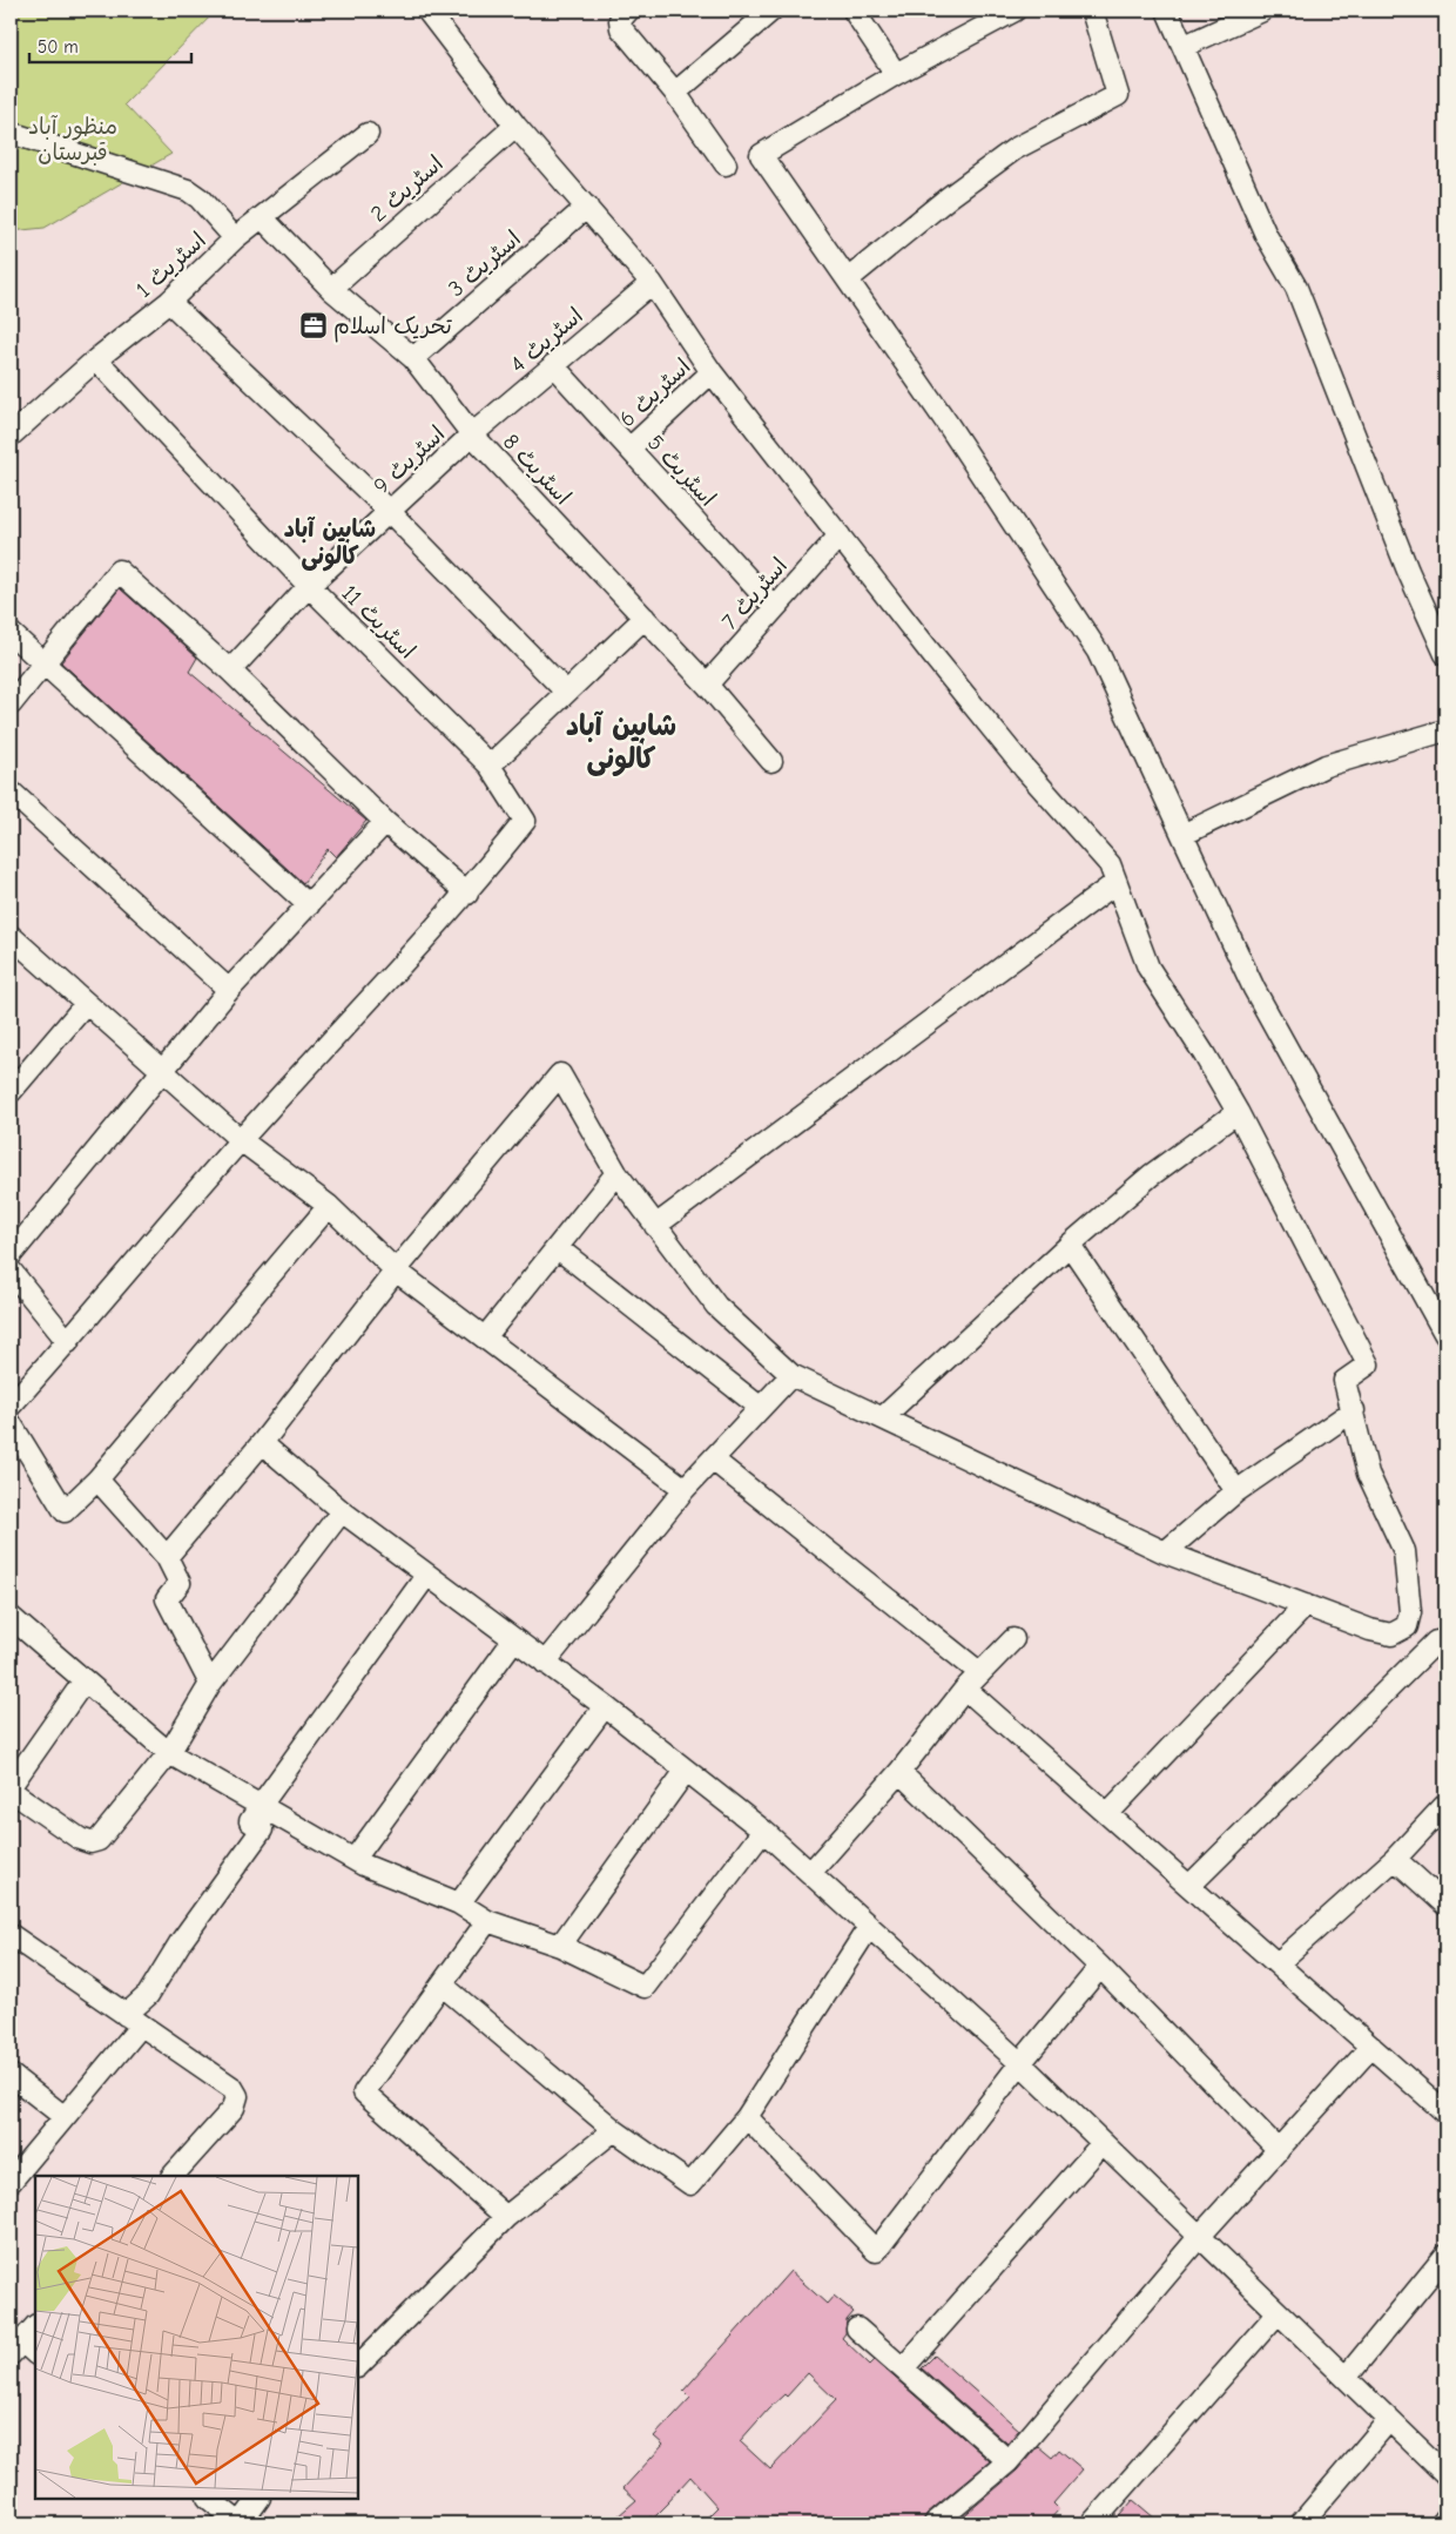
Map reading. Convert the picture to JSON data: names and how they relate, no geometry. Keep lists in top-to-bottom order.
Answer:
{
  "streets": {
    "street": [
      "اسٹریٹ 2",
      "اسٹریٹ 3",
      "اسٹریٹ 1",
      "اسٹریٹ 4",
      "اسٹریٹ 6",
      "اسٹریٹ 9",
      "اسٹریٹ 8",
      "اسٹریٹ 5",
      "اسٹریٹ 7",
      "اسٹریٹ 11"
    ]
  },
  "crossings": [
    ["اسٹریٹ 2", "اسٹریٹ 8"],
    ["اسٹریٹ 3", "اسٹریٹ 8"],
    ["اسٹریٹ 1", "اسٹریٹ 8"],
    ["اسٹریٹ 1", "اسٹریٹ 11"],
    ["اسٹریٹ 4", "اسٹریٹ 9"],
    ["اسٹریٹ 4", "اسٹریٹ 8"],
    ["اسٹریٹ 4", "اسٹریٹ 5"],
    ["اسٹریٹ 6", "اسٹریٹ 5"],
    ["اسٹریٹ 9", "اسٹریٹ 8"],
    ["اسٹریٹ 9", "اسٹریٹ 11"],
    ["اسٹریٹ 8", "اسٹریٹ 7"],
    ["اسٹریٹ 5", "اسٹریٹ 7"]
  ],
  "districts": ["شاہین آباد کالونی", "شاہین آباد کالونی"],
  "parks": ["منظور آباد قبرستان"],
  "places": {
    "office": ["تحریک اسلام"]
  },
  "scale_bar": "50 m"
}
